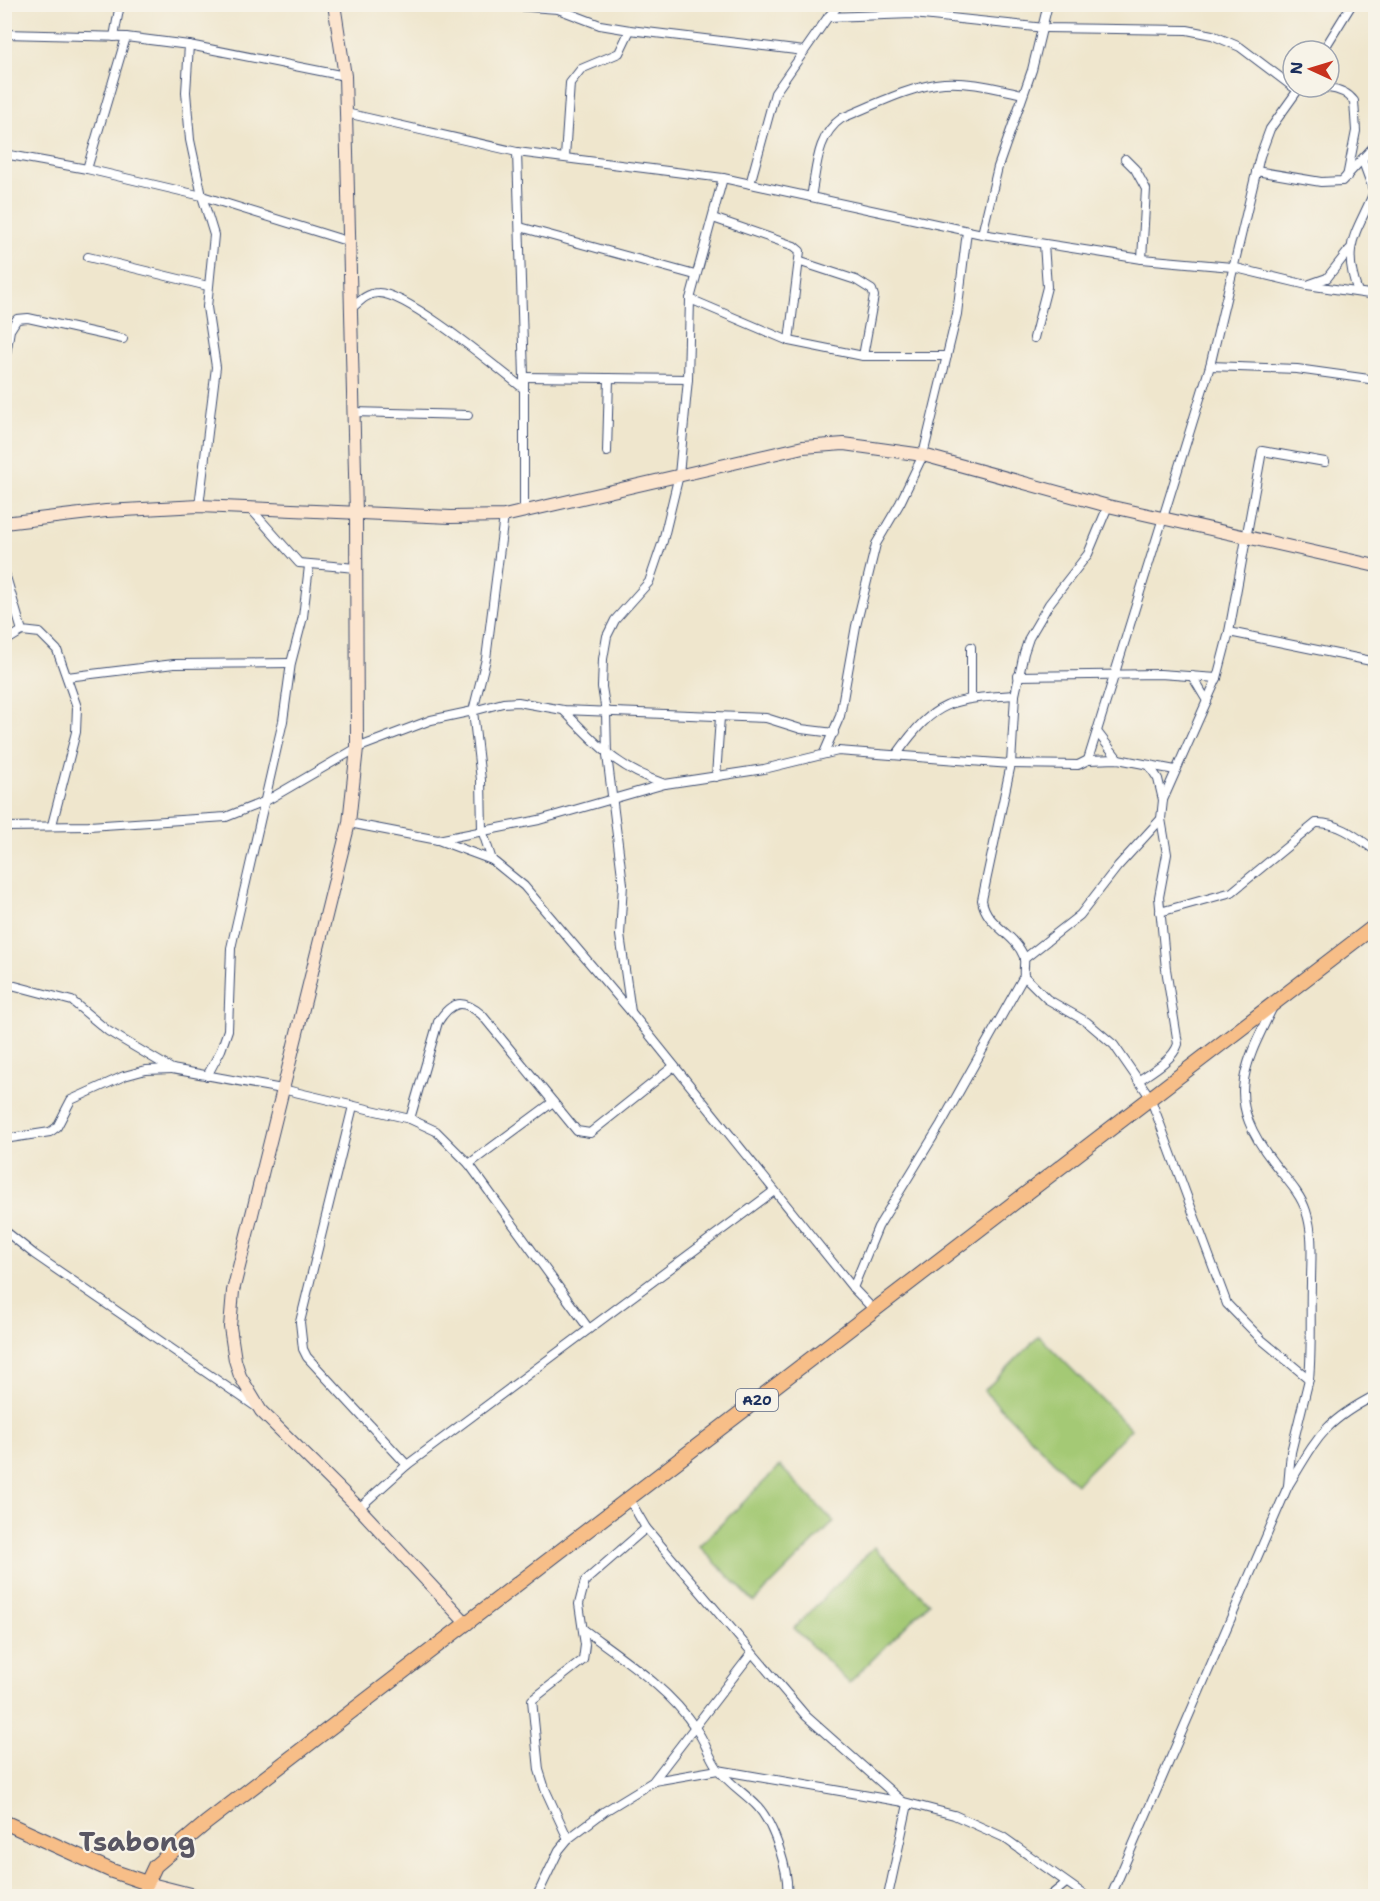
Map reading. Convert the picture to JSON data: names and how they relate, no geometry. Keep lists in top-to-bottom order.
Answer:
{
  "streets": {
    "main road": ["A20"]
  },
  "districts": ["Tsabong"],
  "north": "left"
}
